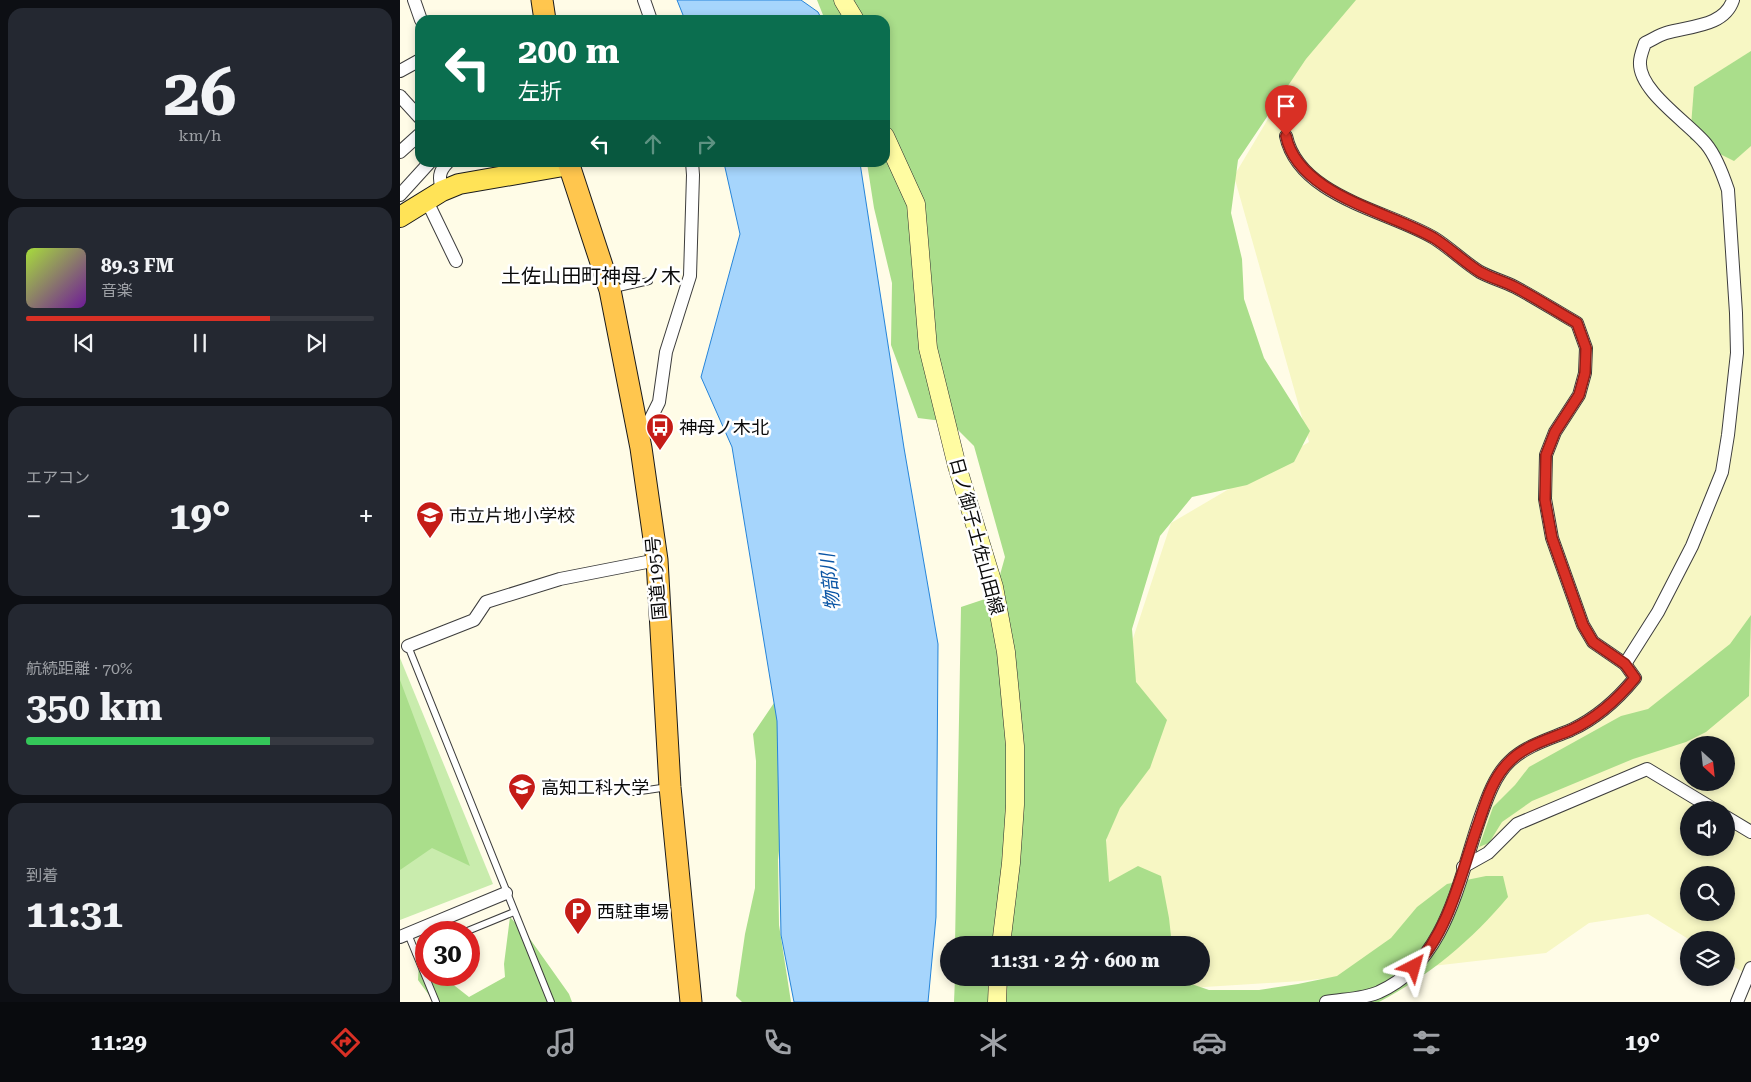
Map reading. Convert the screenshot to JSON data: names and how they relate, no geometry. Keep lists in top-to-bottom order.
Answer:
{
  "streets": {
    "highway": ["国道195号"],
    "main road": ["日ノ御子土佐山田線"]
  },
  "districts": ["土佐山田町神母ノ木"],
  "water": ["物部川"],
  "places": {
    "bus stop": ["神母ノ木北"],
    "school or university": ["市立片地小学校", "高知工科大学"],
    "parking": ["西駐車場"]
  },
  "north": "bottom right",
  "page": {
    "tile": [
      ["26", "km/h"],
      "エアコン",
      ["航続距離 · 70%", "350 km"],
      ["到着", "11:31"]
    ],
    "turn": ["200 m", "左折"],
    "song": ["89.3 FM", "音楽"],
    "heat": ["−", "19°", "+"],
    "limit": "30",
    "trip": "11:31 · 2 分 · 600 m",
    "tabs": ["11:29", "19°"]
  }
}
